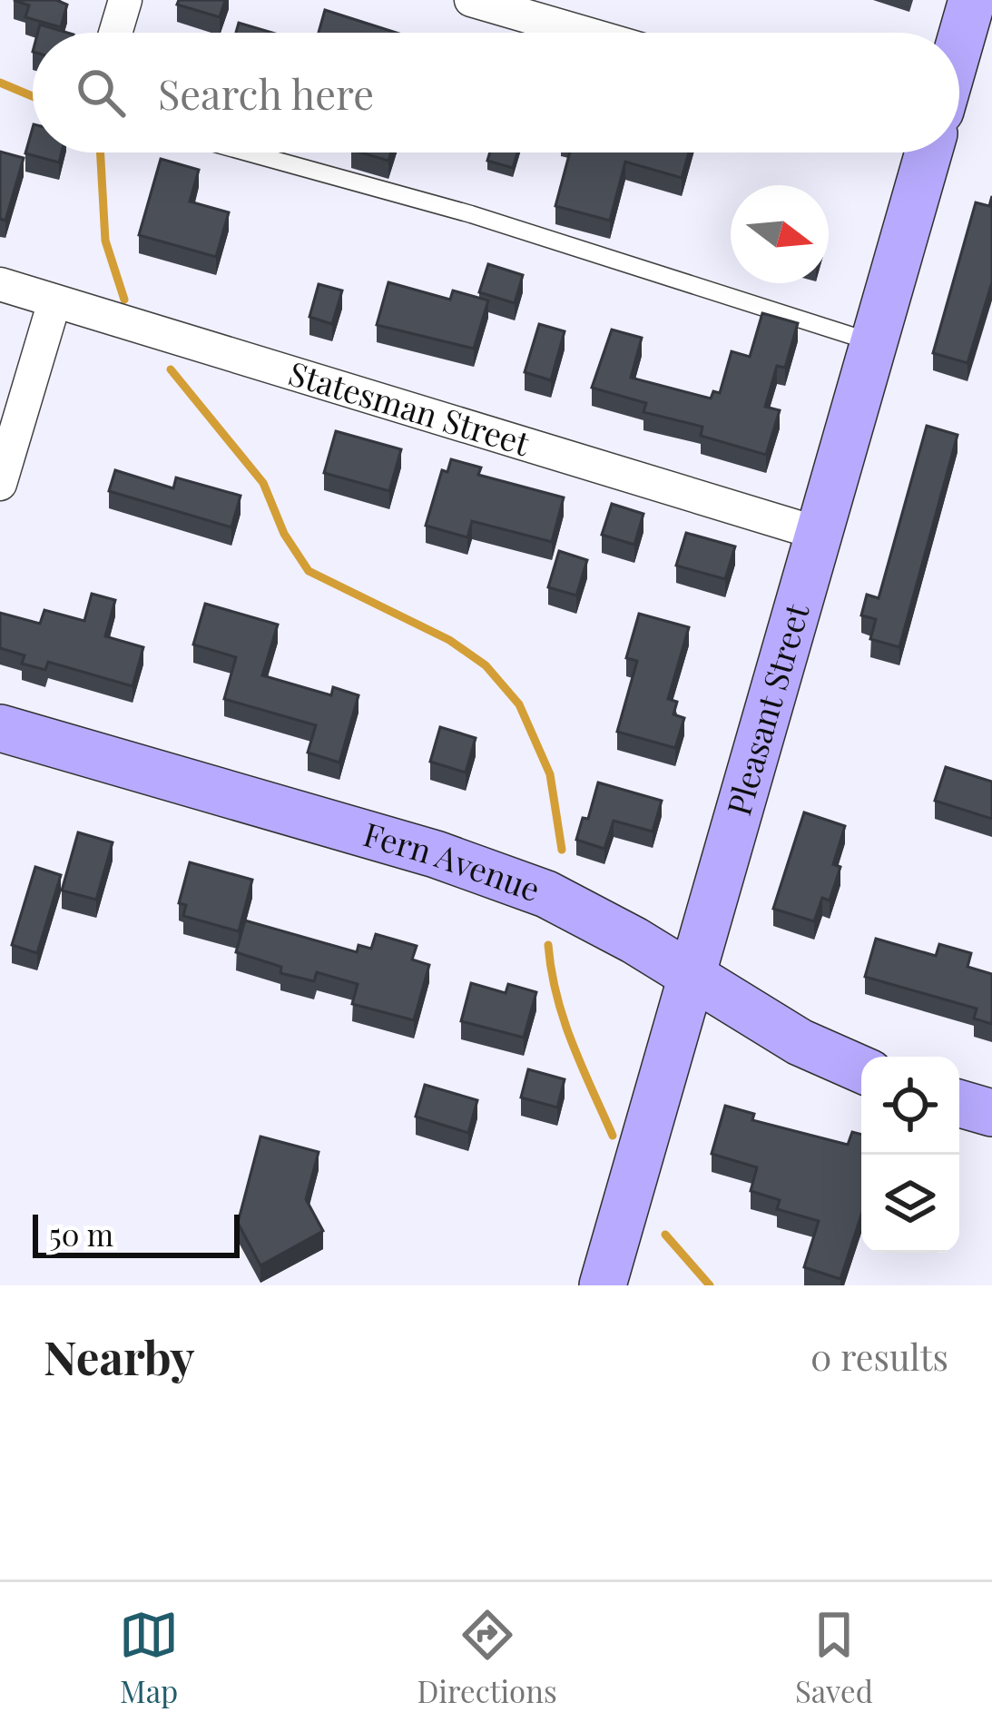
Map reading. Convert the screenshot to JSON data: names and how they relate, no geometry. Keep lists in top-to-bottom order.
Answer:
{
  "streets": {
    "main road": ["Pleasant Street", "Fern Avenue"],
    "street": ["Statesman Street"]
  },
  "crossings": [
    ["Statesman Street", "Pleasant Street"],
    ["Pleasant Street", "Fern Avenue"]
  ],
  "scale_bar": "50 m",
  "north": "right",
  "page": {
    "search": "Search here",
    "scale": "50 m",
    "heading": ["Nearby", "0 results"],
    "nav": ["Map", "Directions", "Saved"]
  }
}
